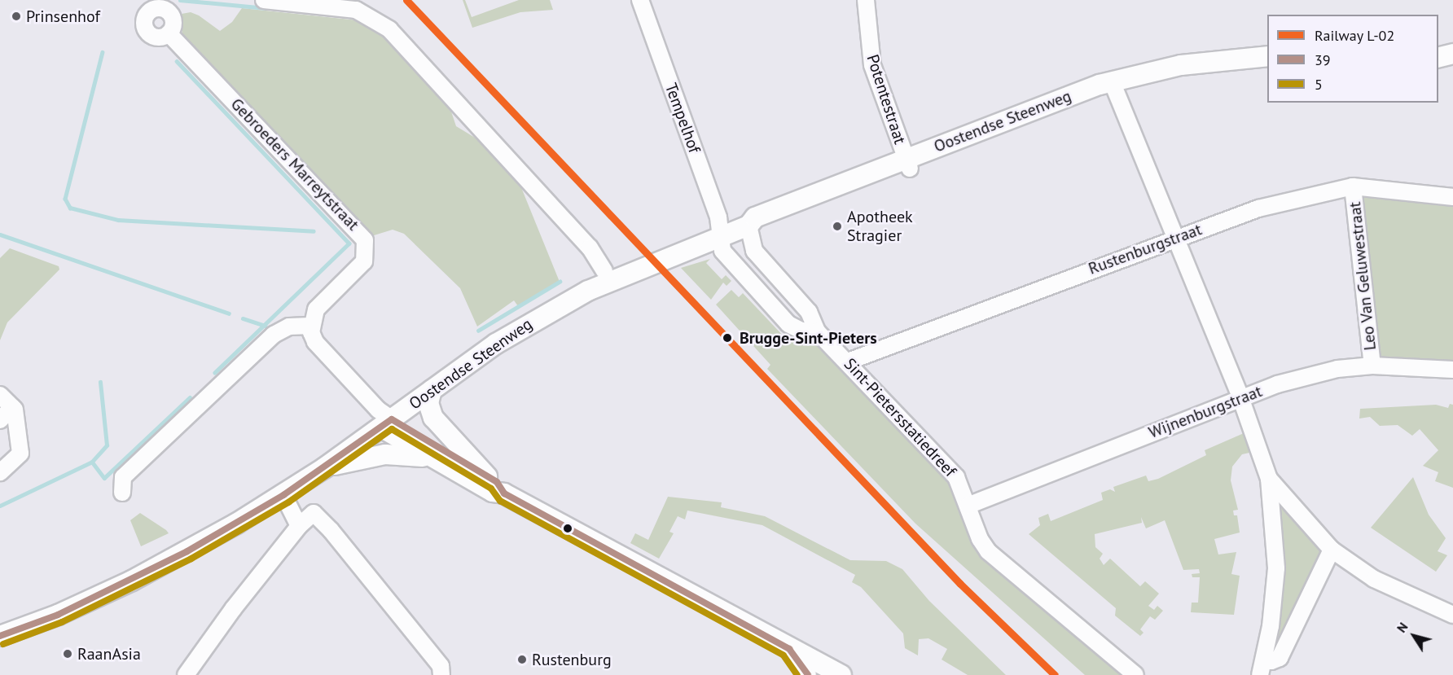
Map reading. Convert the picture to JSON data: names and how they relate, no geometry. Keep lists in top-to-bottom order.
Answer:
{
  "streets": {
    "main road": ["Oostendse Steenweg"],
    "street": [
      "Potentestraat",
      "Tempelhof",
      "Gebroeders Marreytstraat",
      "Rustenburgstraat",
      "Leo Van Geluwestraat",
      "Wijnenburgstraat",
      "Sint-Pietersstatiedreef"
    ]
  },
  "crossings": [
    ["Potentestraat", "Oostendse Steenweg"],
    ["Tempelhof", "Oostendse Steenweg"],
    ["Oostendse Steenweg", "Sint-Pietersstatiedreef"],
    ["Rustenburgstraat", "Leo Van Geluwestraat"],
    ["Rustenburgstraat", "Sint-Pietersstatiedreef"],
    ["Leo Van Geluwestraat", "Wijnenburgstraat"],
    ["Wijnenburgstraat", "Sint-Pietersstatiedreef"]
  ],
  "places": [
    "Prinsenhof",
    "Apotheek Stragier",
    "Brugge-Sint-Pieters",
    "RaanAsia",
    "Rustenburg"
  ],
  "lines": ["rail line L-02", "transit line 39", "transit line 5"],
  "legend": ["Railway L-02", "39", "5"],
  "north": "top left"
}
